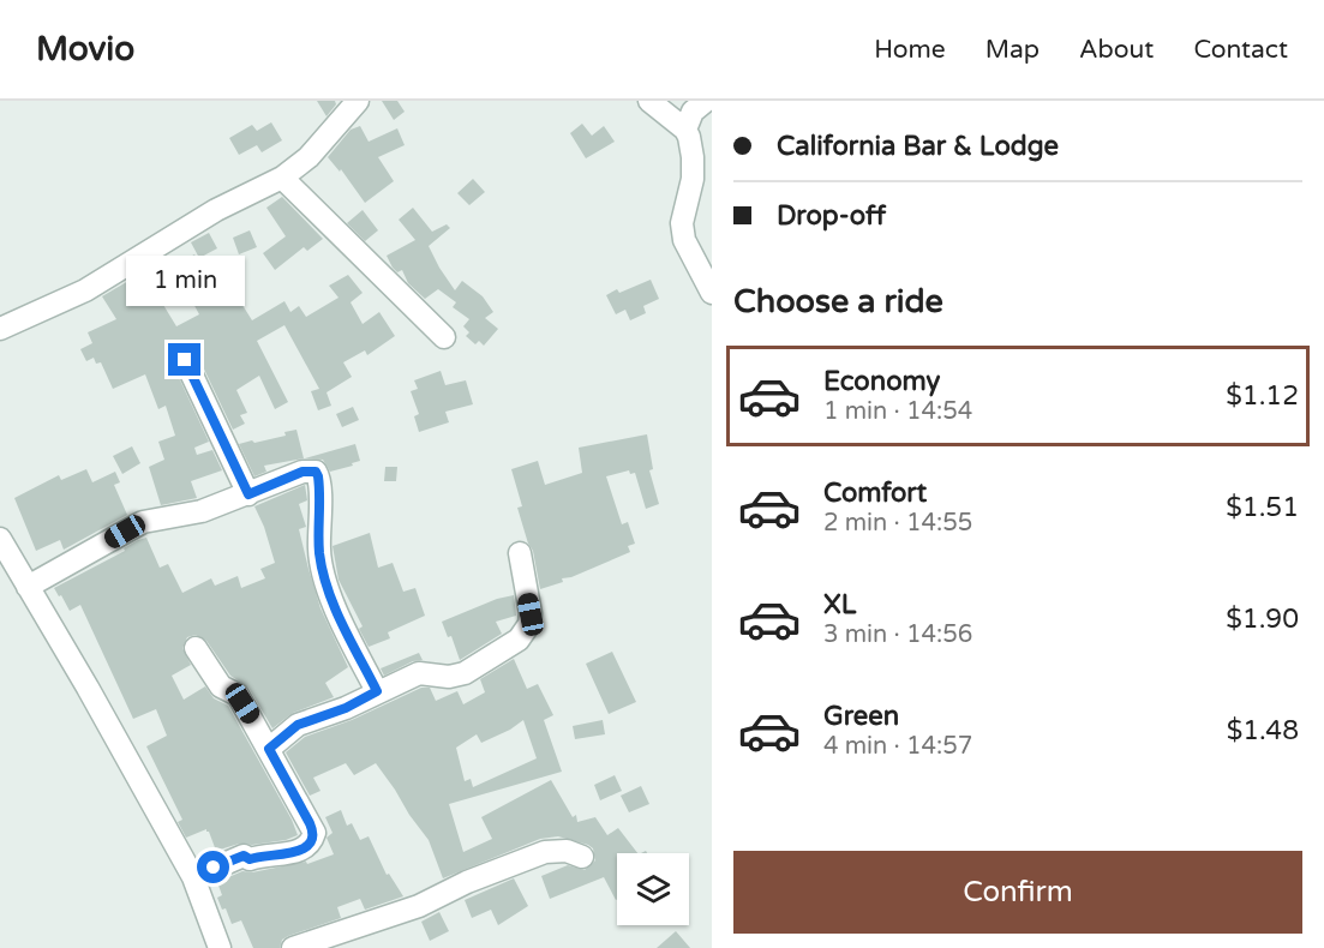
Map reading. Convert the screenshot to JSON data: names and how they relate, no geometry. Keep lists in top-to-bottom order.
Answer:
{
  "page": {
    "header": "Movio",
    "nav": [
      "Home",
      "Map",
      "About",
      "Contact"
    ],
    "banner": ["California Bar & Lodge", "Drop-off"],
    "bubble": "1 min",
    "heading": "Choose a ride",
    "list": [
      {
        "name": "Economy",
        "note": "1 min · 14:54",
        "value": "$1.12"
      },
      {
        "name": "Comfort",
        "note": "2 min · 14:55",
        "value": "$1.51"
      },
      {
        "name": "XL",
        "note": "3 min · 14:56",
        "value": "$1.90"
      },
      {
        "name": "Green",
        "note": "4 min · 14:57",
        "value": "$1.48"
      }
    ],
    "buttons": "Confirm"
  }
}
